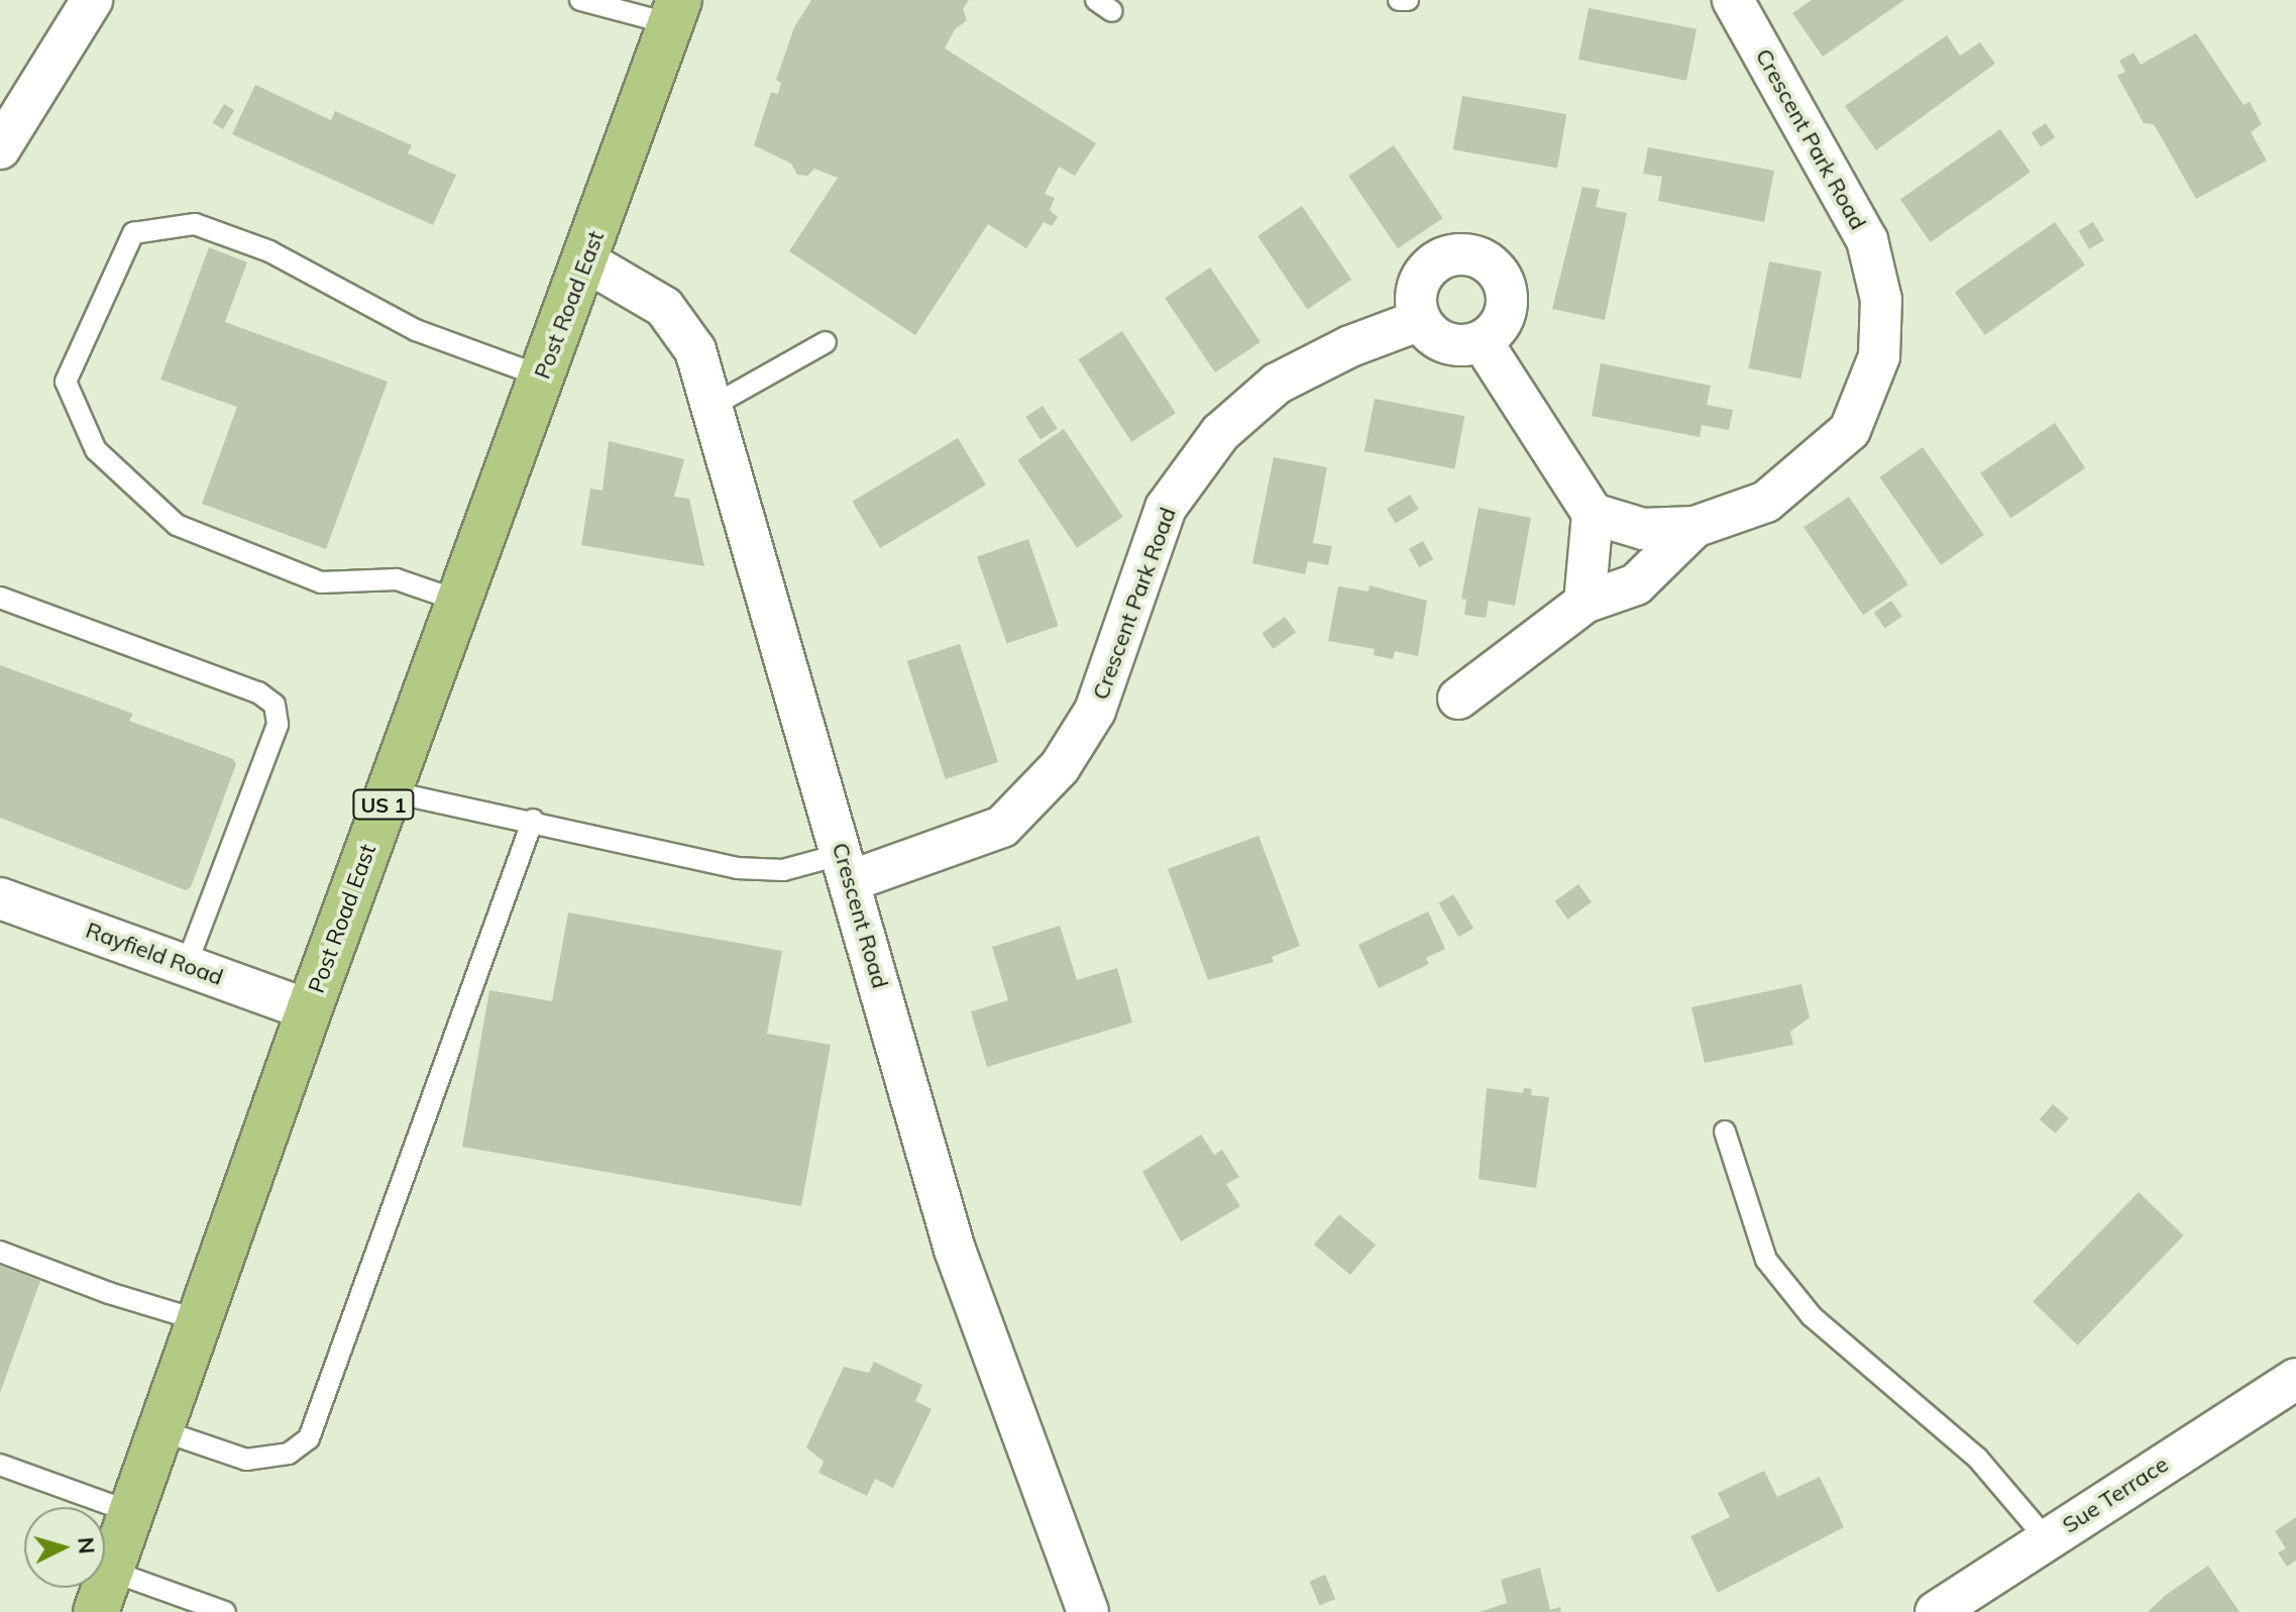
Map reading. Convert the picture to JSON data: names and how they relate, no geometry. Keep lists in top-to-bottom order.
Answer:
{
  "streets": {
    "main road": ["Post Road East", "US 1"],
    "street": [
      "Crescent Park Road",
      "Crescent Road",
      "Rayfield Road",
      "Sue Terrace"
    ]
  },
  "crossings": [
    ["Crescent Park Road", "Crescent Road"],
    ["Post Road East", "Crescent Road"],
    ["Post Road East", "Rayfield Road"]
  ],
  "north": "right"
}
